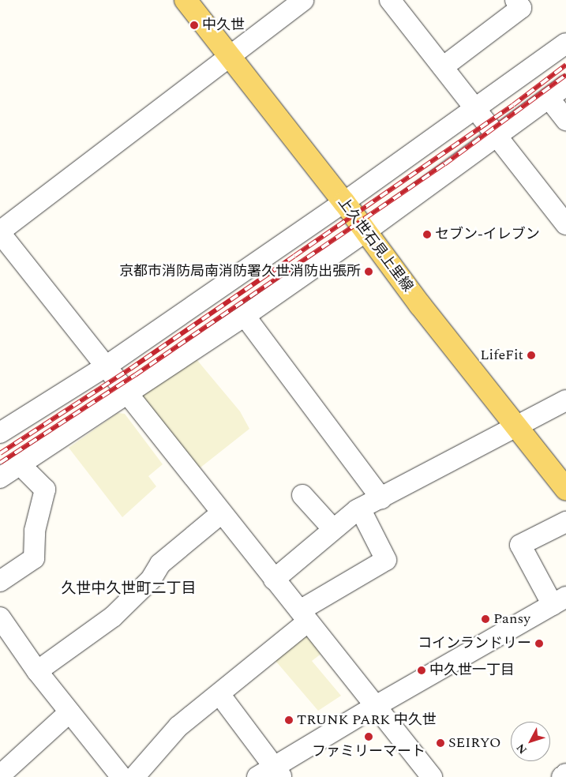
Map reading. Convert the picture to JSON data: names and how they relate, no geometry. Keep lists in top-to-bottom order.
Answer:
{
  "streets": {
    "main road": ["上久世石見上里線"]
  },
  "districts": ["久世中久世町二丁目"],
  "places": [
    "中久世",
    "セブン-イレブン",
    "京都市消防局南消防署久世消防出張所",
    "LifeFit",
    "Pansy",
    "コインランドリー",
    "中久世一丁目",
    "TRUNK PARK 中久世",
    "ファミリーマート",
    "SEIRYO"
  ],
  "north": "bottom left"
}
